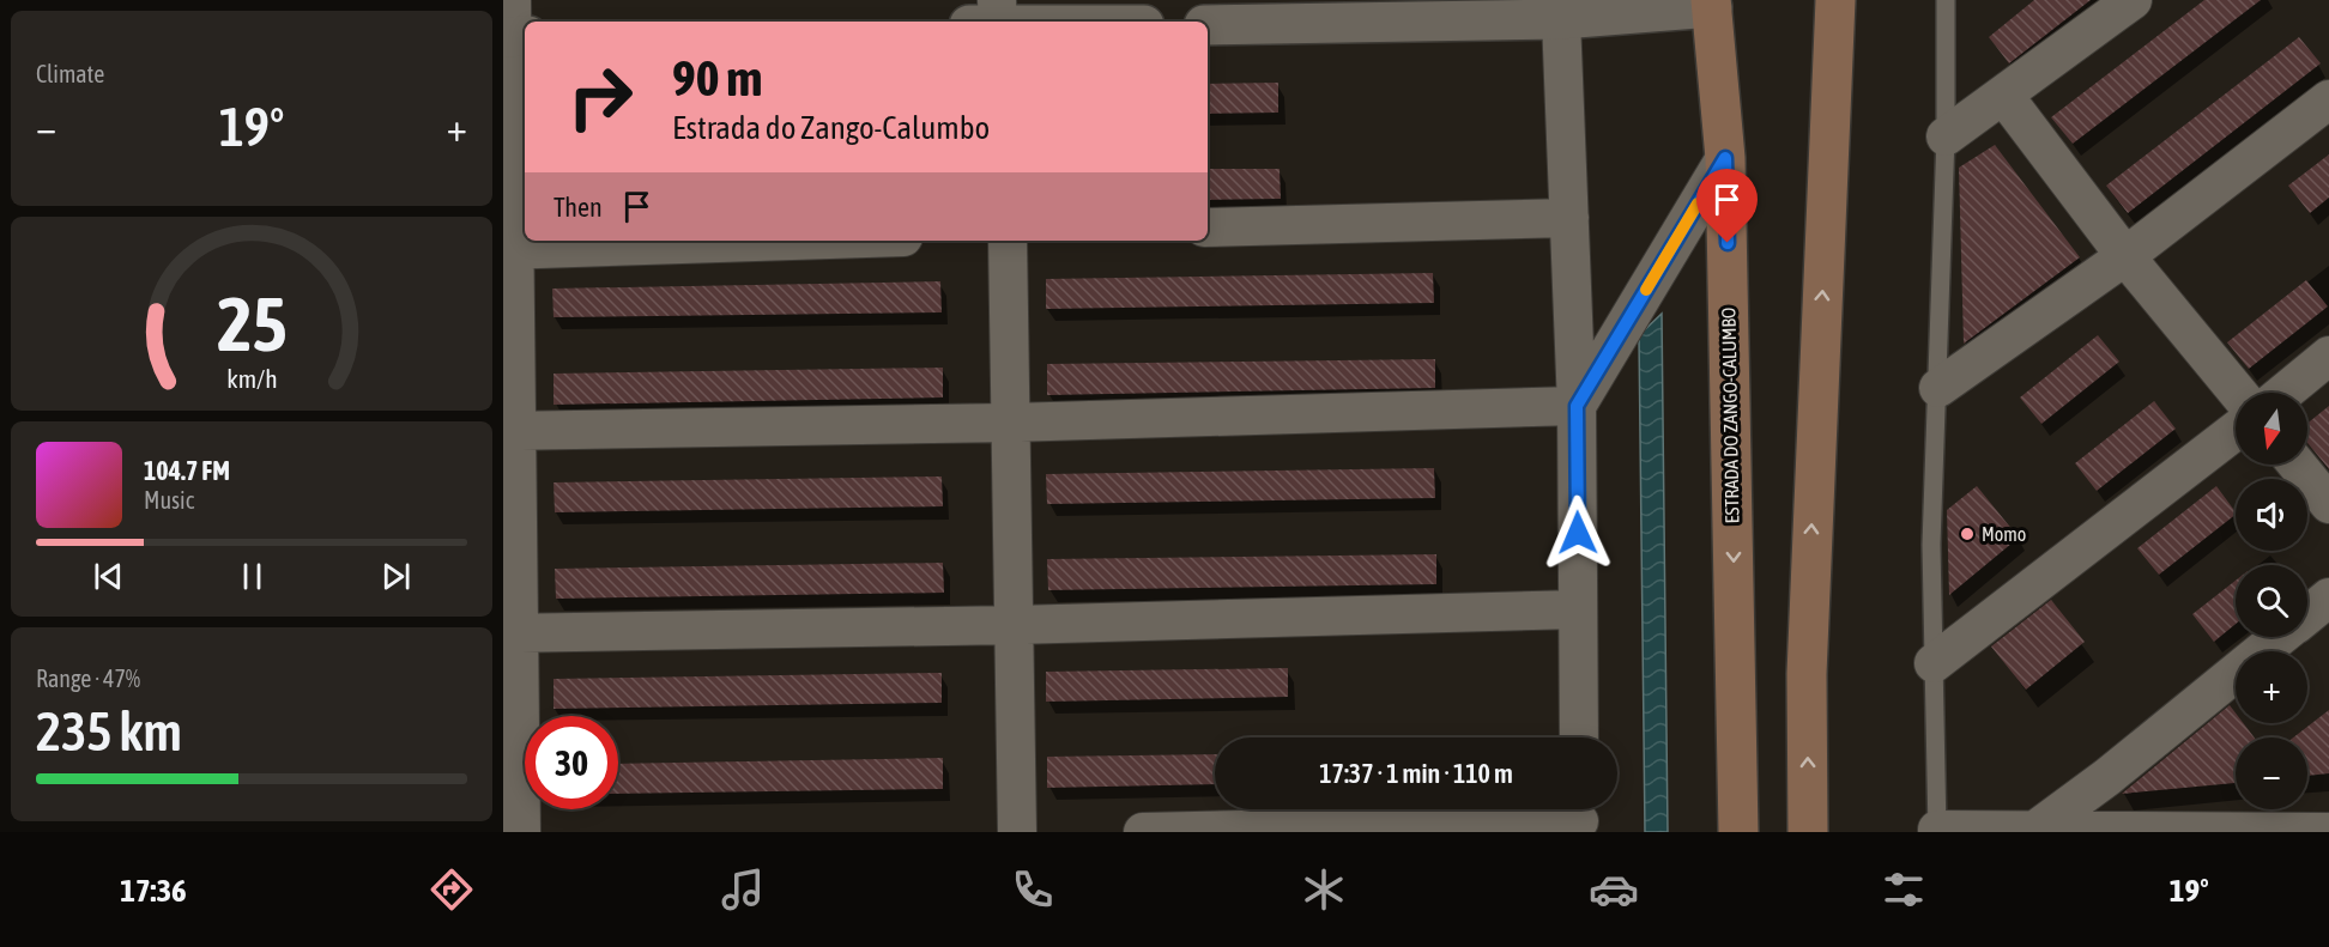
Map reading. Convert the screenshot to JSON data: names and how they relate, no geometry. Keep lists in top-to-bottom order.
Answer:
{
  "streets": {
    "main road": ["ESTRADA DO ZANGO-CALUMBO"]
  },
  "places": ["Momo"],
  "north": "bottom",
  "page": {
    "tile": [
      "Climate",
      ["Range · 47%", "235 km"]
    ],
    "turn": ["90 m", "Estrada do Zango-Calumbo"],
    "heat": ["−", "19°", "+"],
    "then": "Then",
    "map_buttons": ["+", "−"],
    "song": ["104.7 FM", "Music"],
    "limit": "30",
    "trip": "17:37 · 1 min · 110 m",
    "tabs": ["17:36", "19°"],
    "gauge": ["25", "km/h"]
  }
}
